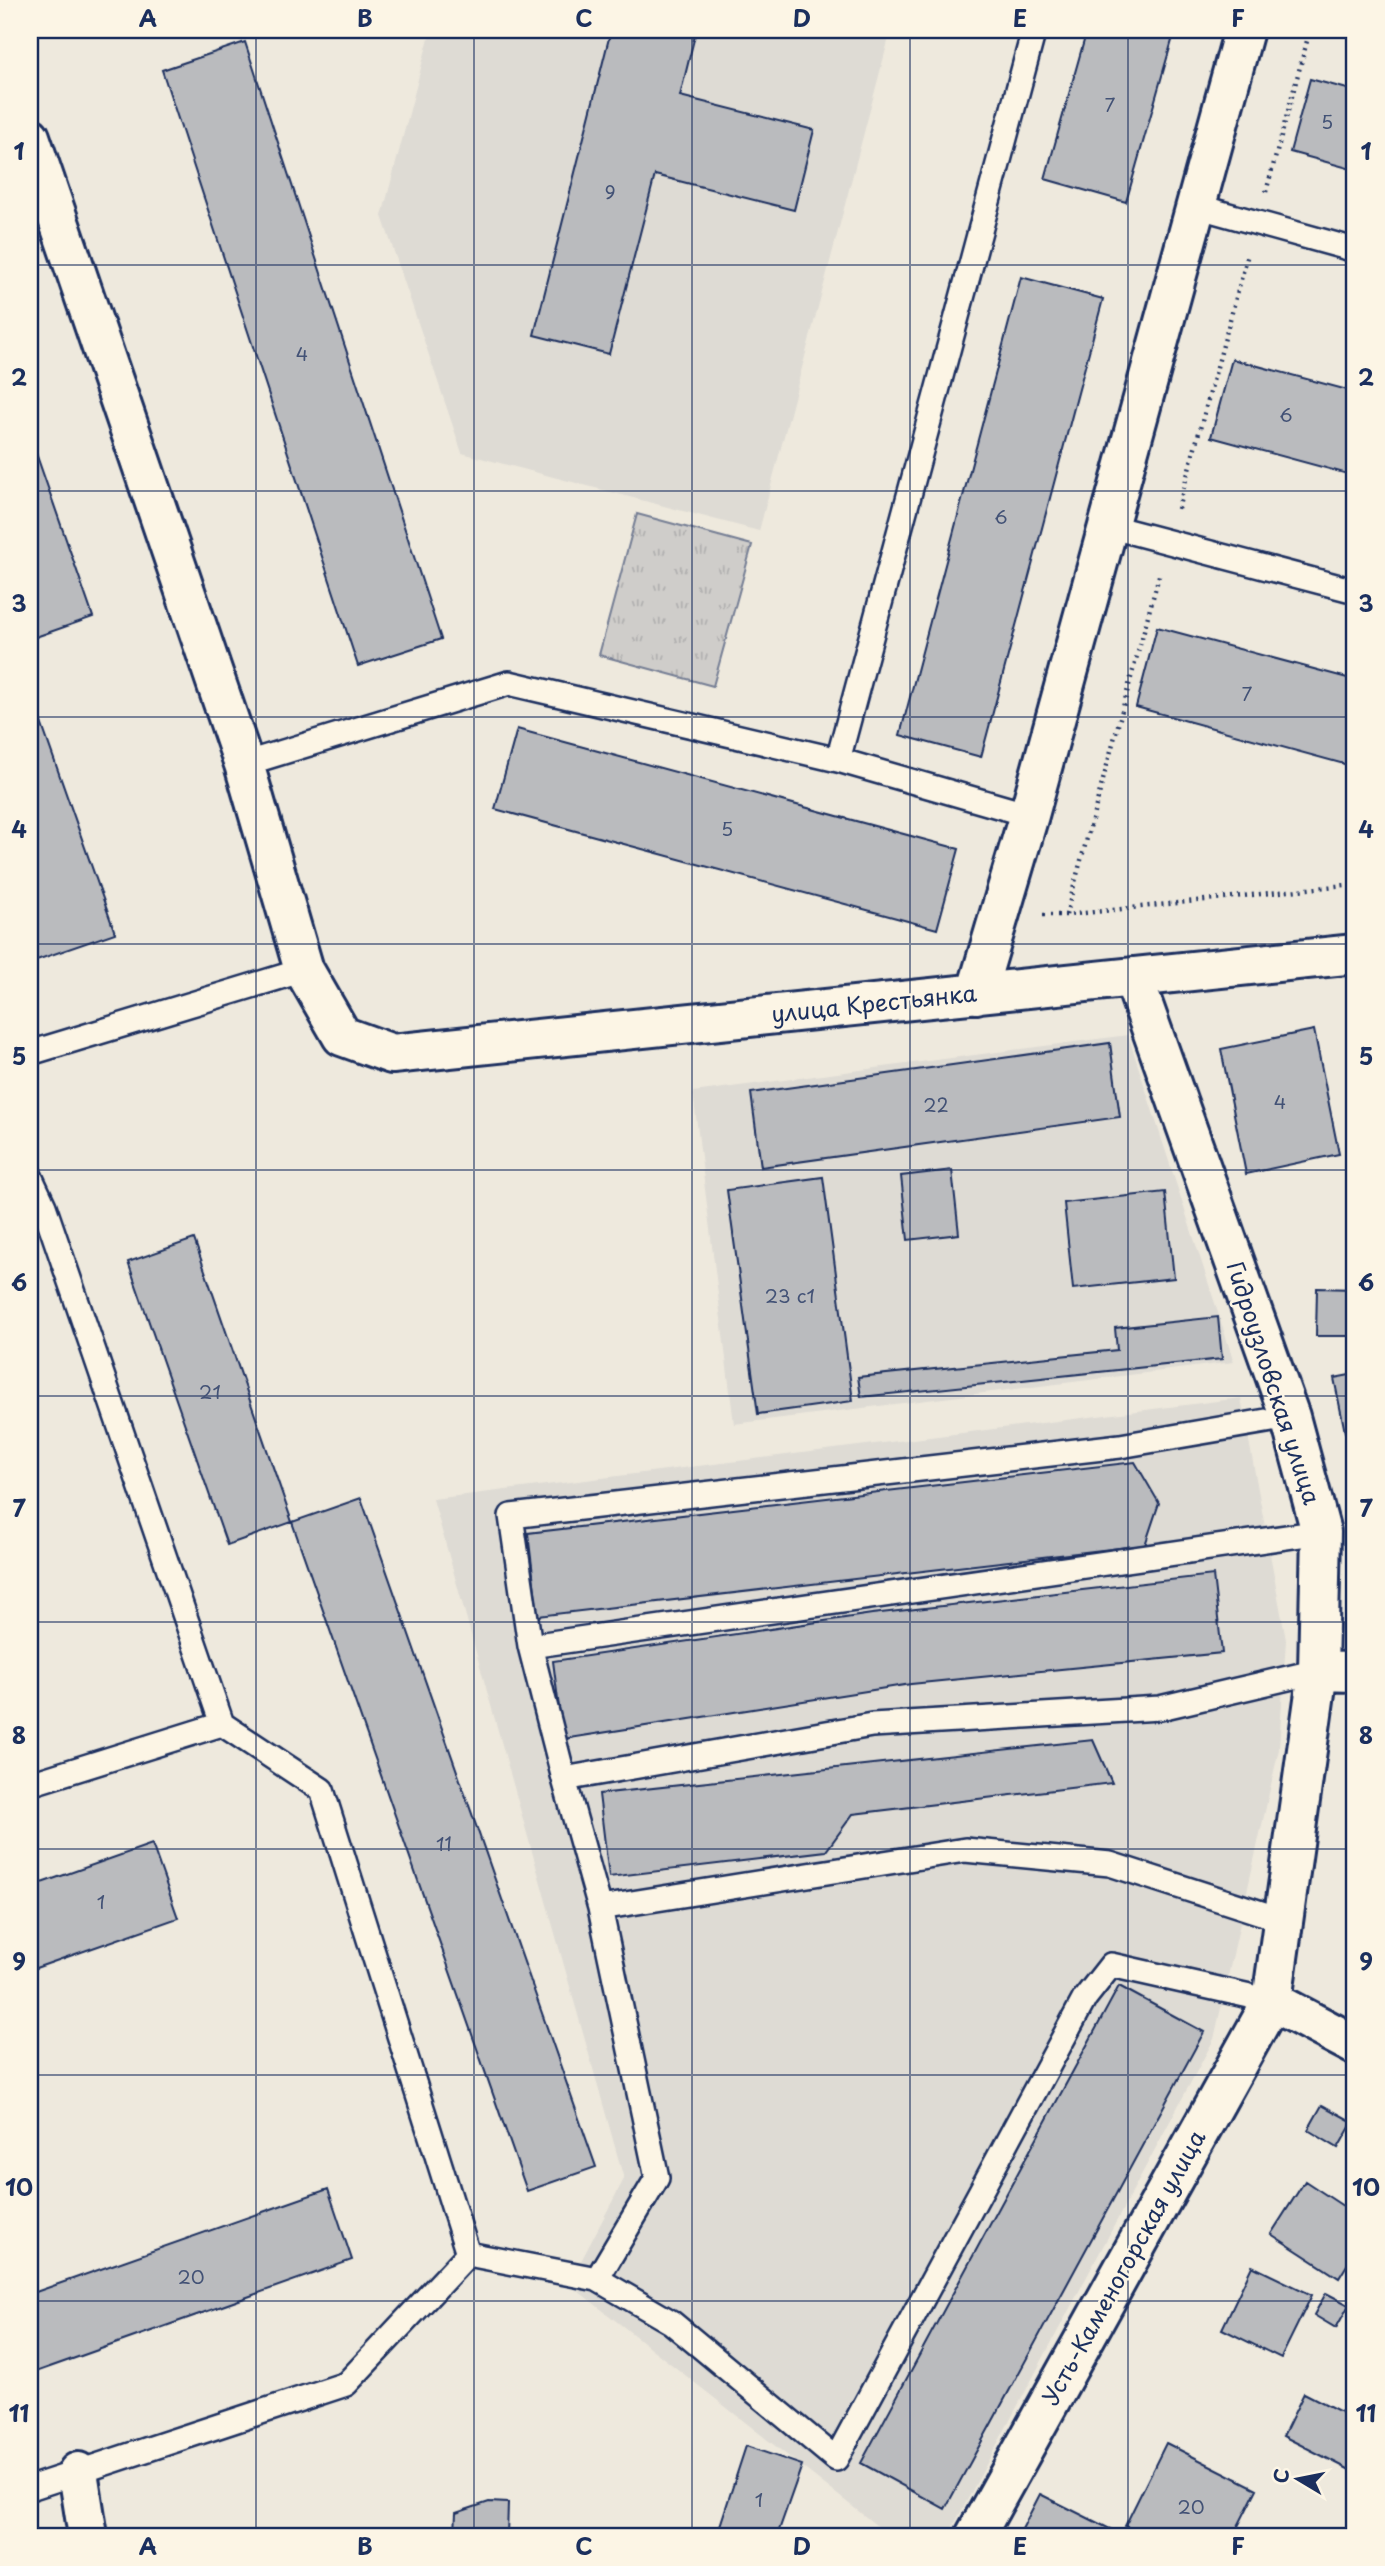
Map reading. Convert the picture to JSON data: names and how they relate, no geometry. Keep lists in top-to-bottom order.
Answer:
{
  "streets": {
    "street": ["улица Крестьянка", "Гидроузловская улица", "Усть-Каменогорская улица"]
  },
  "crossings": [
    ["улица Крестьянка", "Гидроузловская улица"],
    ["Гидроузловская улица", "Усть-Каменогорская улица"]
  ],
  "house_numbers": [
    "7",
    "5",
    "9",
    "4",
    "6",
    "6",
    "7",
    "5",
    "4",
    "22",
    "23 с1",
    "21",
    "11",
    "1",
    "20",
    "1",
    "20"
  ],
  "north": "left",
  "grid": {
    "columns": [
      "A",
      "B",
      "C",
      "D",
      "E",
      "F"
    ],
    "rows": [
      "1",
      "2",
      "3",
      "4",
      "5",
      "6",
      "7",
      "8",
      "9",
      "10",
      "11"
    ]
  }
}
